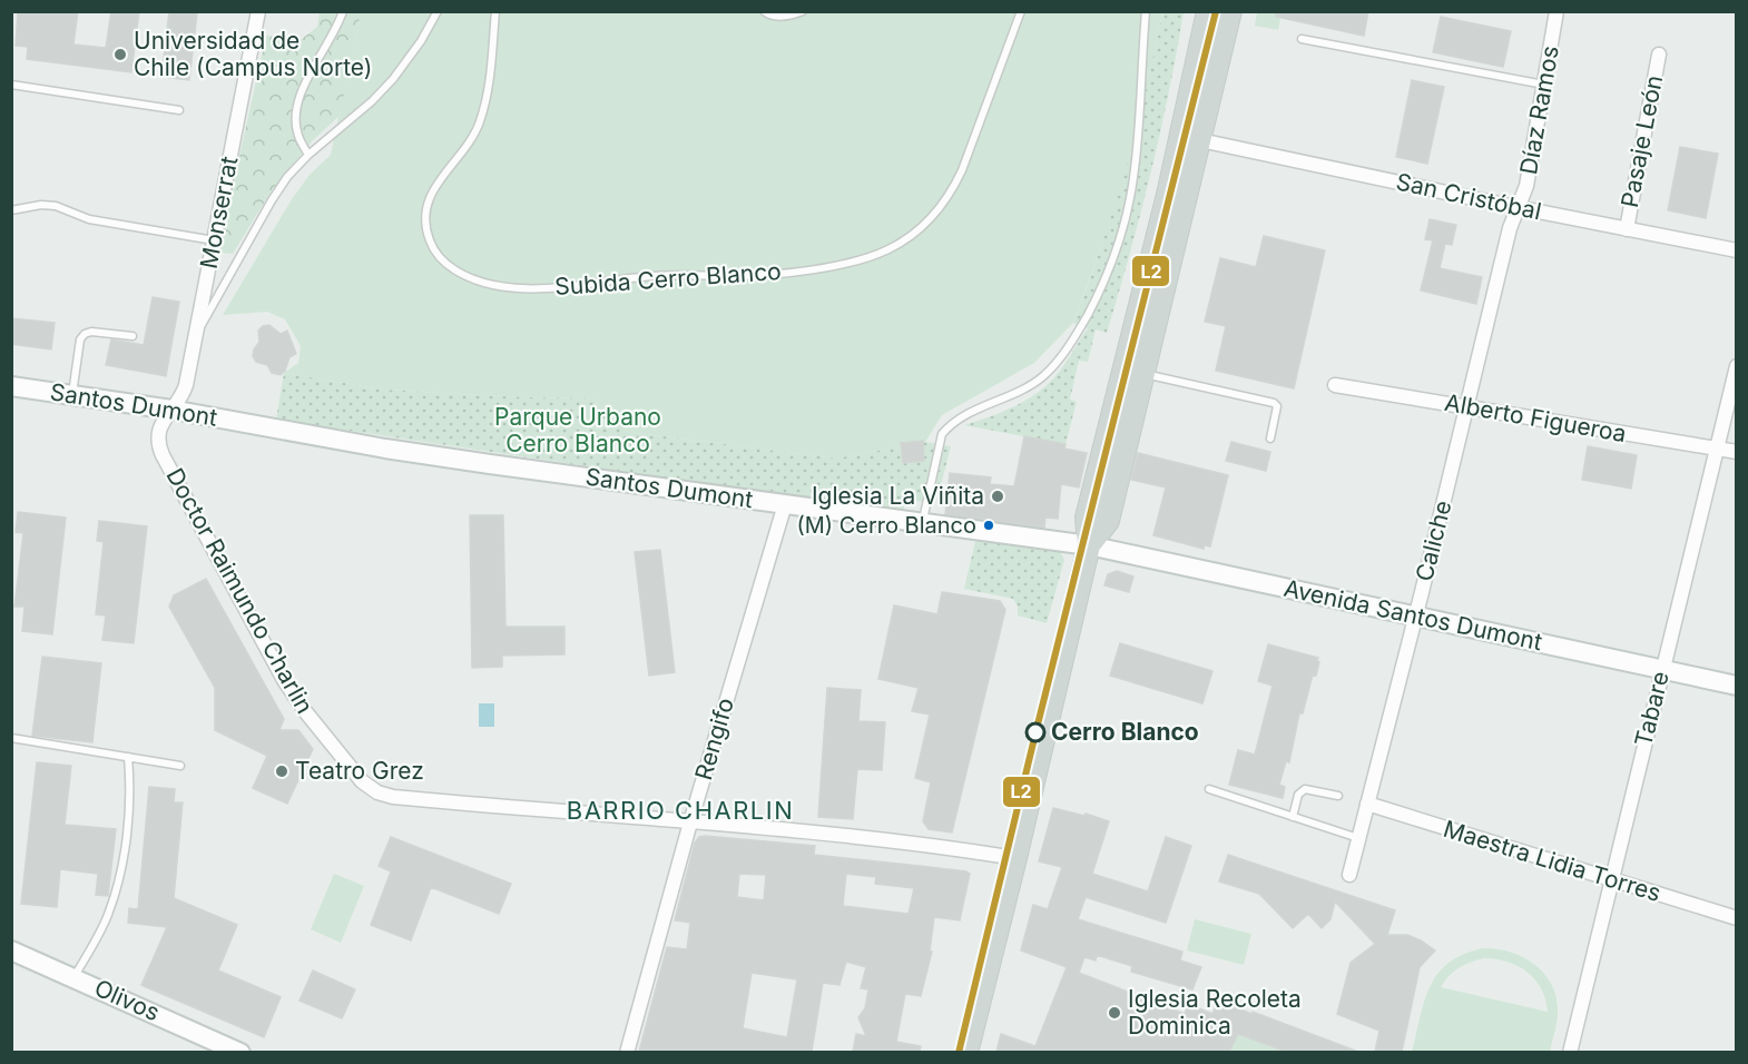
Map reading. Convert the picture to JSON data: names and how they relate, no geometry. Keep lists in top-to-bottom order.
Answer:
{
  "streets": {
    "main road": ["Santos Dumont", "Avenida Santos Dumont", "Olivos"],
    "street": [
      "Díaz Ramos",
      "Pasaje León",
      "San Cristóbal",
      "Monserrat",
      "Alberto Figueroa",
      "Caliche",
      "Doctor Raimundo Charlin",
      "Tabare",
      "Rengifo",
      "Maestra Lidia Torres"
    ],
    "lane": ["Subida Cerro Blanco"]
  },
  "crossings": [
    ["Díaz Ramos", "San Cristóbal"],
    ["Díaz Ramos", "Caliche"],
    ["Pasaje León", "San Cristóbal"],
    ["San Cristóbal", "Caliche"],
    ["Monserrat", "Santos Dumont"],
    ["Monserrat", "Doctor Raimundo Charlin"],
    ["Santos Dumont", "Doctor Raimundo Charlin"],
    ["Santos Dumont", "Avenida Santos Dumont"],
    ["Santos Dumont", "Rengifo"],
    ["Alberto Figueroa", "Caliche"],
    ["Alberto Figueroa", "Tabare"],
    ["Caliche", "Avenida Santos Dumont"],
    ["Caliche", "Maestra Lidia Torres"],
    ["Doctor Raimundo Charlin", "Rengifo"],
    ["Avenida Santos Dumont", "Tabare"],
    ["Tabare", "Maestra Lidia Torres"]
  ],
  "districts": ["BARRIO CHARLIN"],
  "parks": ["Parque Urbano Cerro Blanco"],
  "places": [
    "Universidad de Chile (Campus Norte)",
    "Iglesia La Viñita",
    "(M) Cerro Blanco",
    "Cerro Blanco",
    "Teatro Grez",
    "Iglesia Recoleta Dominica"
  ],
  "lines": ["transit line L2"]
}
